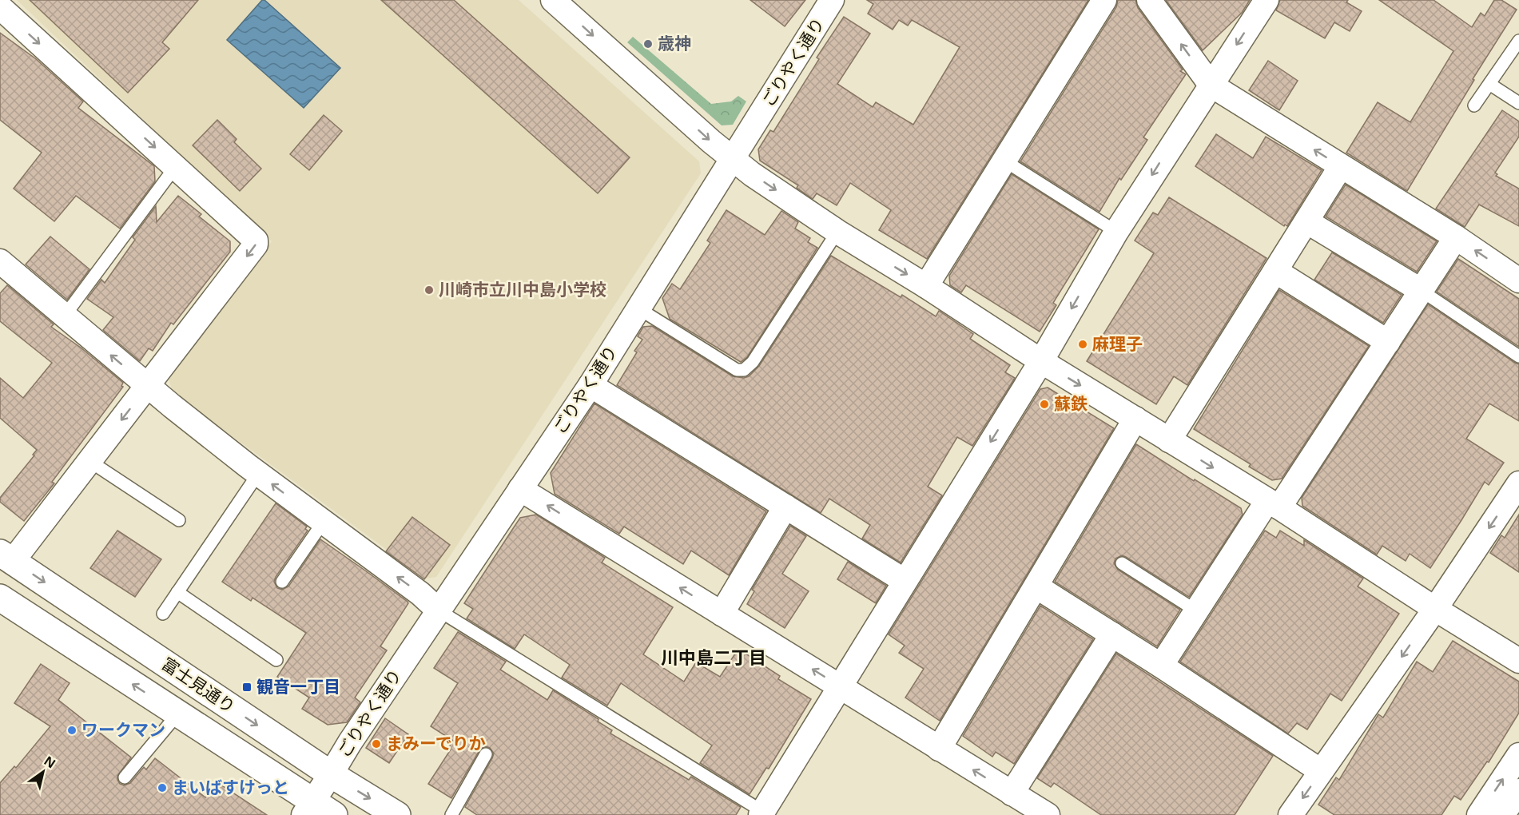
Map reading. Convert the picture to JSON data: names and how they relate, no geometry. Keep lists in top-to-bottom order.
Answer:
{
  "streets": {
    "highway": ["富士見通り"],
    "street": ["ごりやく通り"]
  },
  "crossings": [
    ["ごりやく通り", "富士見通り"]
  ],
  "districts": ["川中島二丁目"],
  "places": {
    "other": [
      "歳神",
      "川崎市立川中島小学校",
      "麻理子",
      "蘇鉄",
      "ワークマン",
      "まみーでりか",
      "まいばすけっと"
    ],
    "transit": ["観音一丁目"]
  },
  "north": "top right"
}
